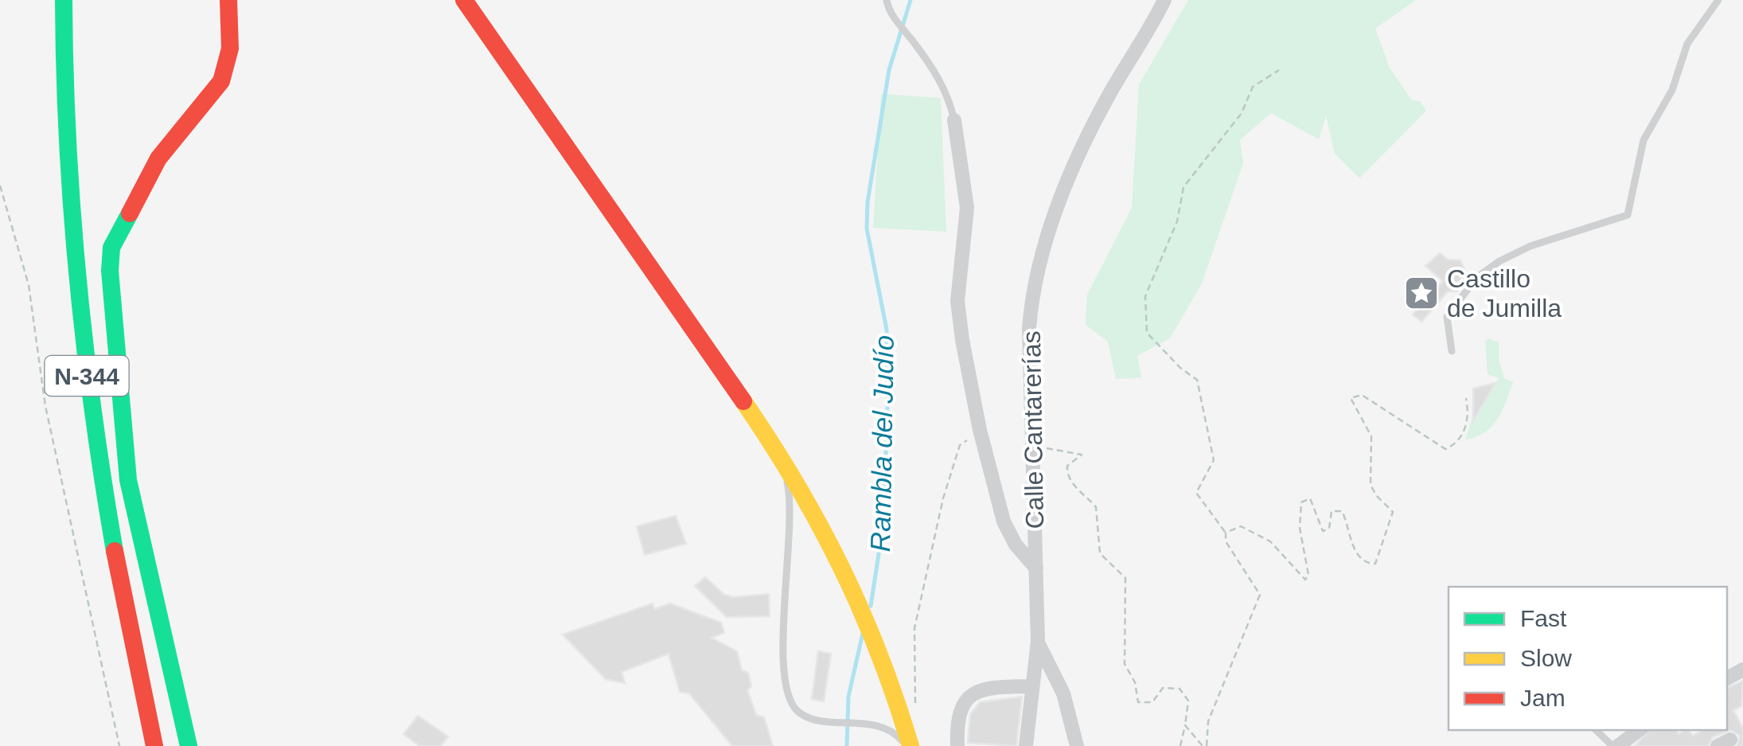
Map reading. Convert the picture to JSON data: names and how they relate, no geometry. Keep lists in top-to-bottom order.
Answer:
{
  "streets": {
    "main road": ["N-344"],
    "street": ["Calle Cantarerías"]
  },
  "water": ["Rambla del Judío"],
  "places": {
    "place": ["Castillo de Jumilla"]
  },
  "legend": ["Fast", "Slow", "Jam"]
}
